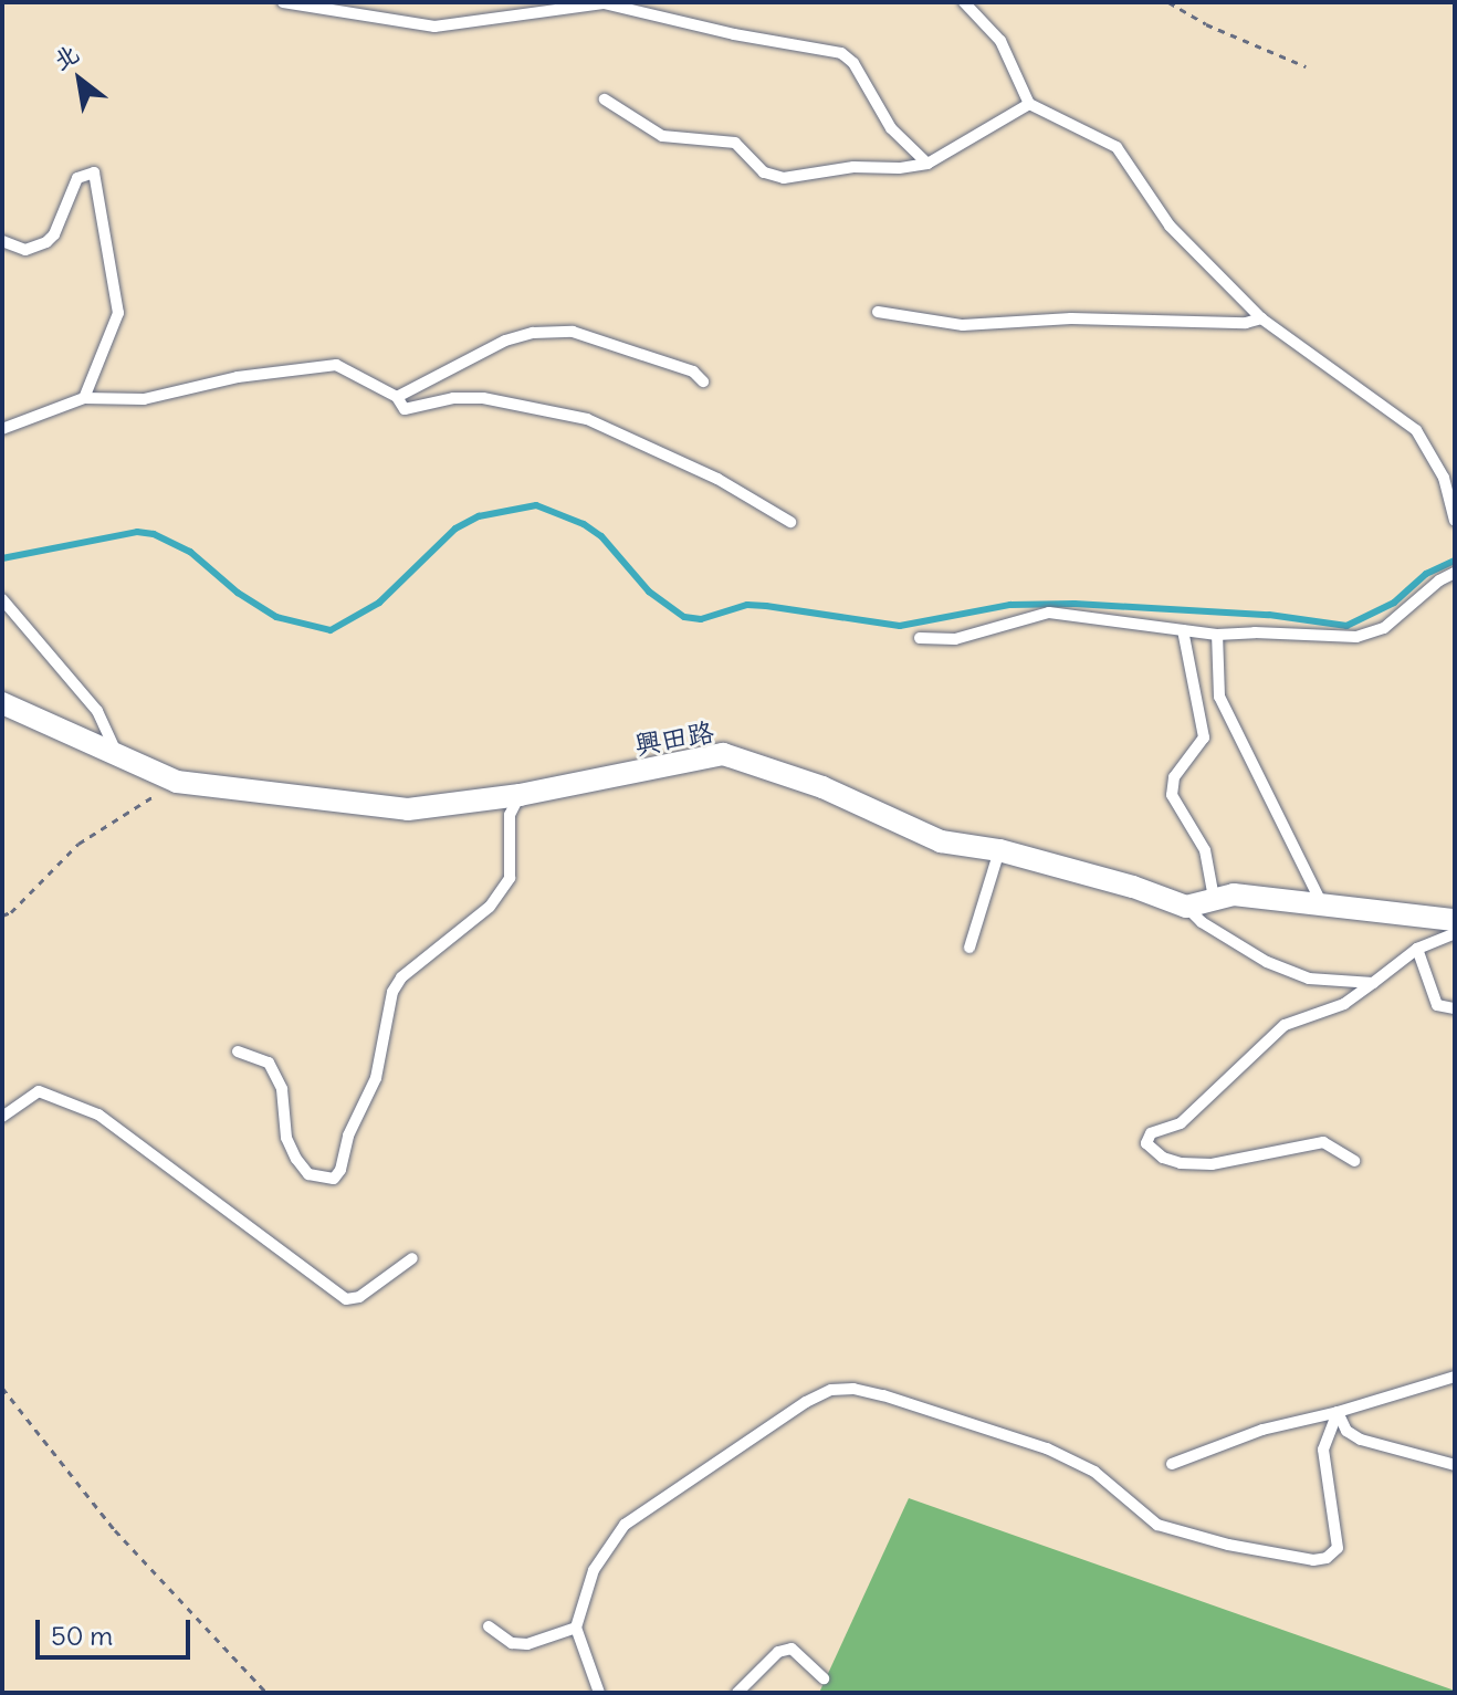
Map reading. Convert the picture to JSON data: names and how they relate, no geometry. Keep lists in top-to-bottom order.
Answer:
{
  "streets": {
    "street": ["興田路"]
  },
  "scale_bar": "50 m",
  "north": "top left"
}
